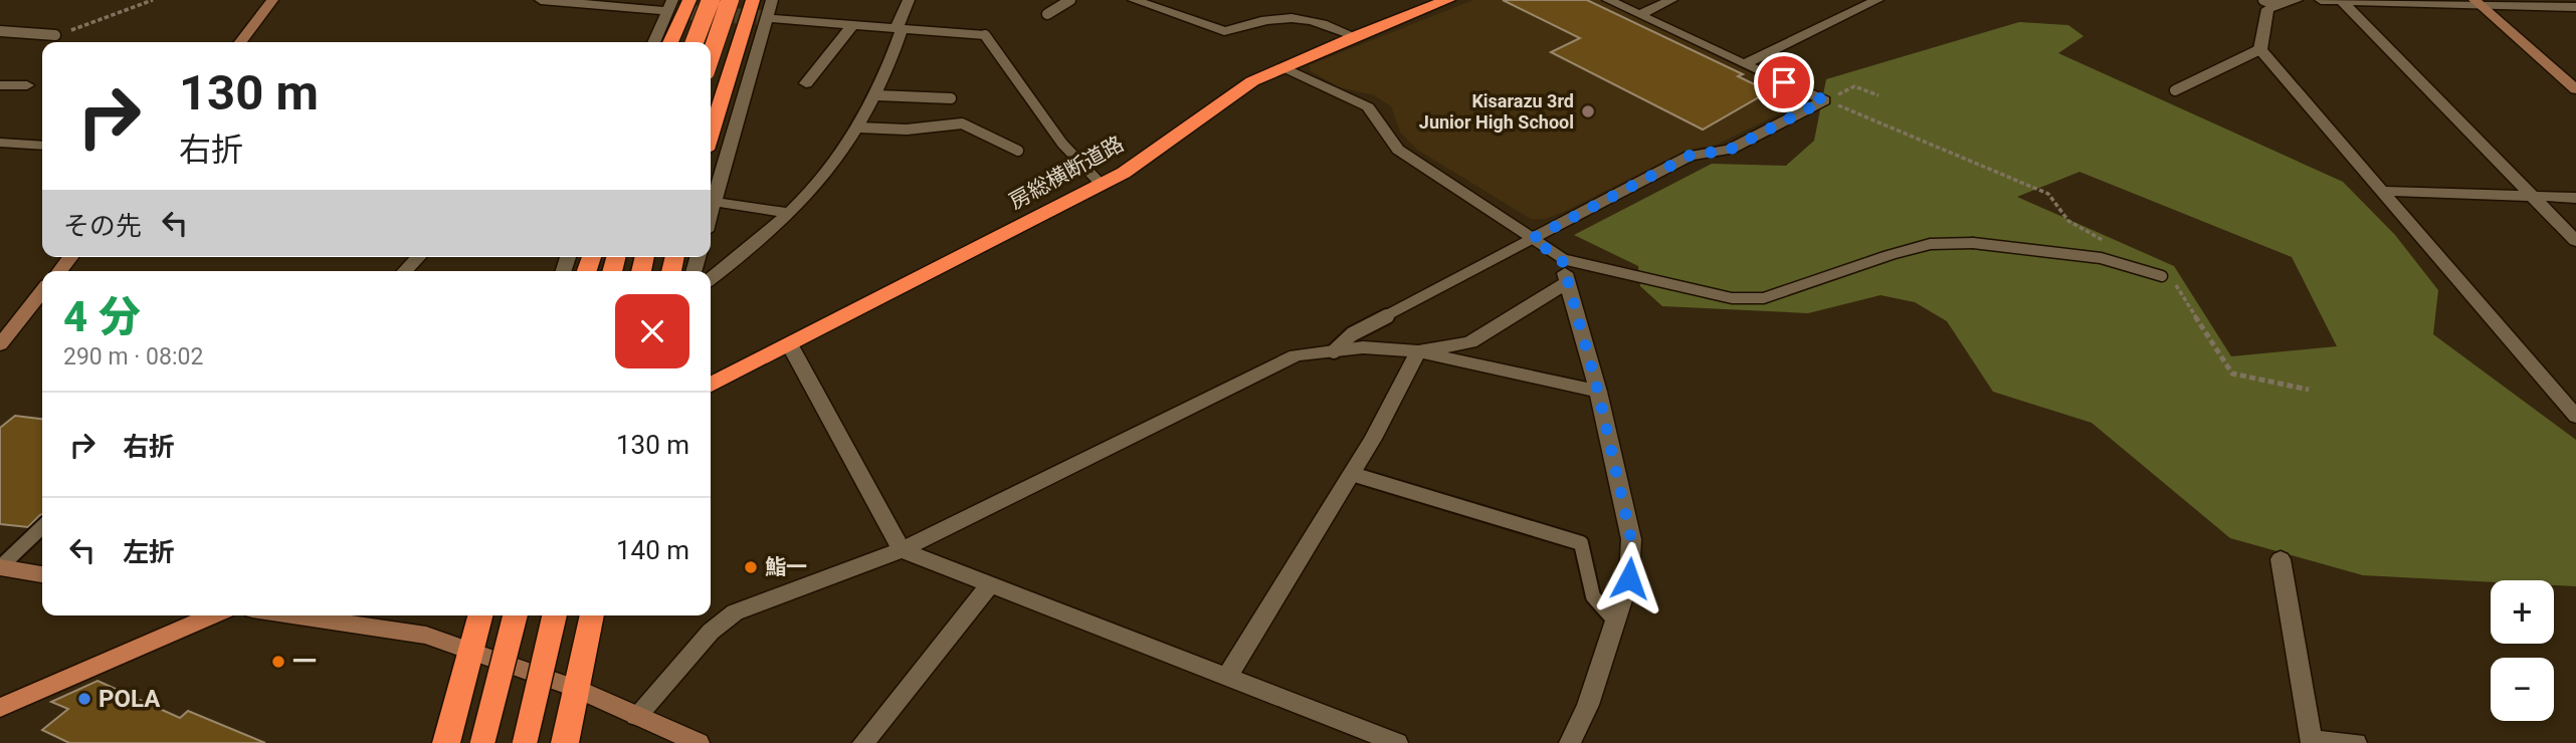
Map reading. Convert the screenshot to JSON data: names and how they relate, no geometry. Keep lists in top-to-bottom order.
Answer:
{
  "streets": {
    "highway": ["房総横断道路"]
  },
  "places": [
    "Kisarazu 3rd Junior High School",
    "鮨一",
    "一",
    "POLA"
  ],
  "page": {
    "turn": ["130 m", "右折"],
    "then": "その先",
    "heading": ["4 分", "290 m · 08:02"],
    "list": [
      {
        "name": "右折",
        "value": "130 m"
      },
      {
        "name": "左折",
        "value": "140 m"
      }
    ],
    "map_buttons": ["+", "−"]
  }
}
